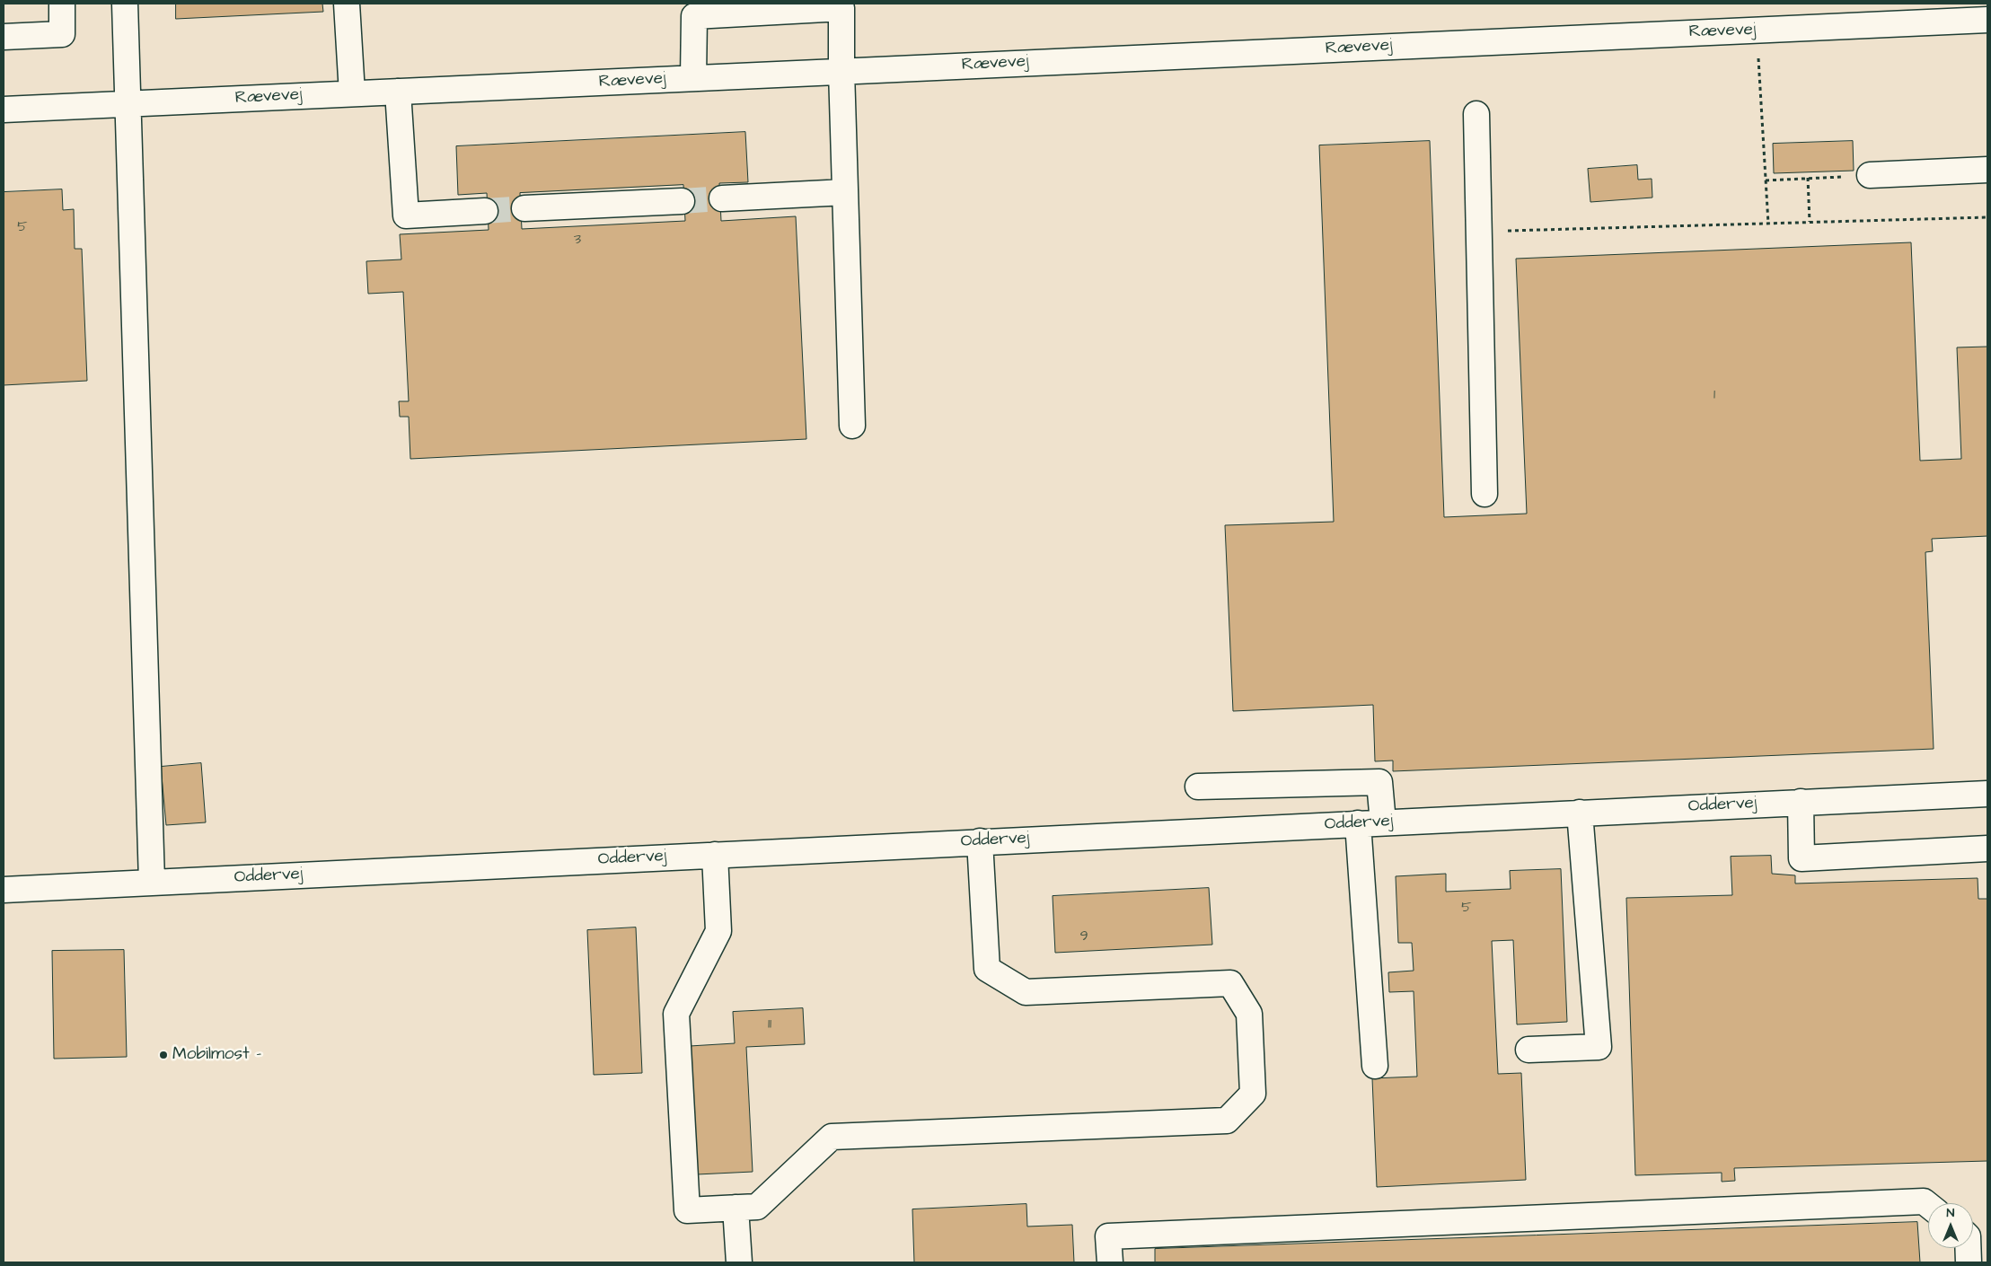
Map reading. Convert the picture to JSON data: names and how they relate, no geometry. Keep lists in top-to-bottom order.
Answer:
{
  "streets": {
    "street": ["Rævevej", "Oddervej"]
  },
  "places": ["Mobilmost -"],
  "house_numbers": [
    "5",
    "3",
    "1",
    "5",
    "9",
    "11"
  ],
  "north": "top"
}
